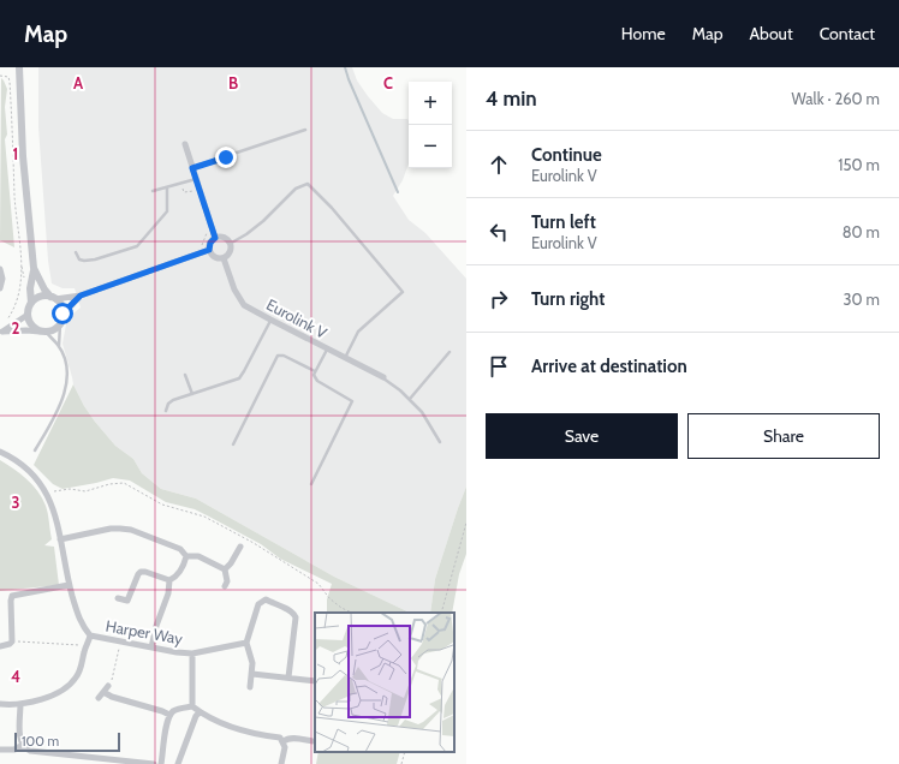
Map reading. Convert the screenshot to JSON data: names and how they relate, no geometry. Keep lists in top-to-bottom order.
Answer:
{
  "streets": {
    "street": ["Eurolink V", "Harper Way"]
  },
  "scale_bar": "100 m",
  "page": {
    "header": "Map",
    "nav": [
      "Home",
      "Map",
      "About",
      "Contact"
    ],
    "heading": ["4 min", "Walk · 260 m"],
    "map_buttons": ["+", "−"],
    "list": [
      ["Continue", "Eurolink V", "150 m"],
      ["Turn left", "Eurolink V", "80 m"],
      ["Turn right", "30 m"],
      "Arrive at destination"
    ],
    "buttons": ["Save", "Share"],
    "scale": "100 m"
  },
  "grid": {
    "columns": ["A", "B", "C"],
    "rows": [
      "1",
      "2",
      "3",
      "4"
    ]
  }
}
